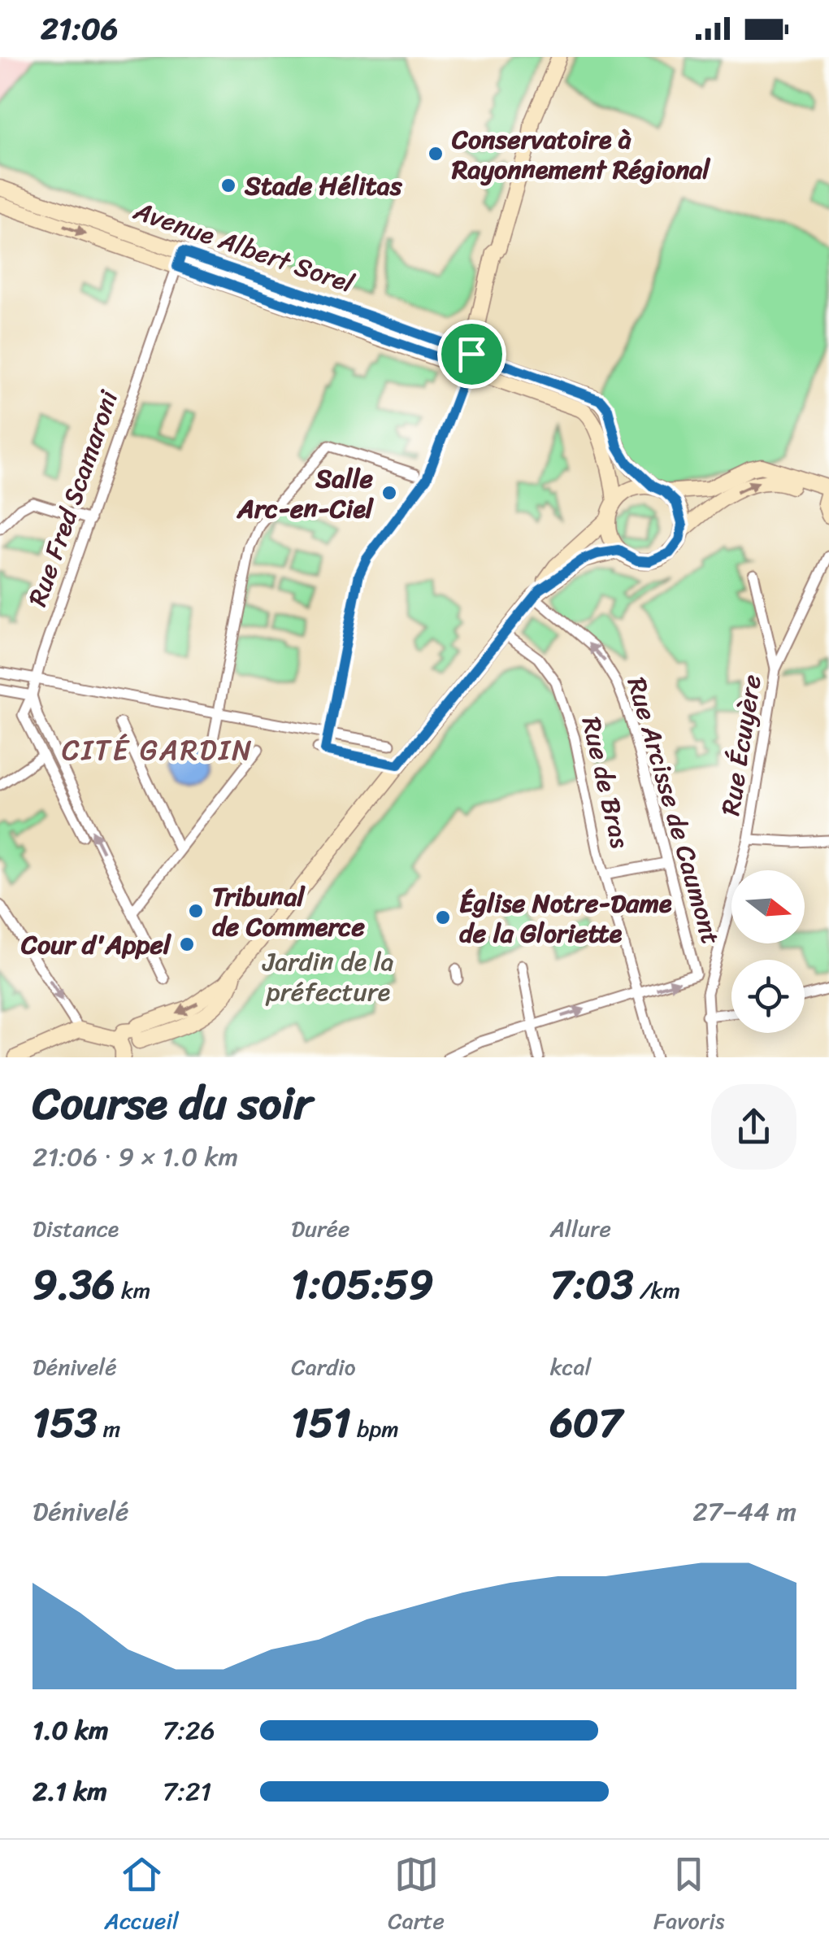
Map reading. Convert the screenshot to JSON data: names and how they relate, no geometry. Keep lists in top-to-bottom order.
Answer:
{
  "streets": {
    "main road": ["Avenue Albert Sorel"],
    "street": [
      "Rue Fred Scamaroni",
      "Rue Écuyère",
      "Rue de Bras",
      "Rue Arcisse de Caumont"
    ]
  },
  "crossings": [
    ["Avenue Albert Sorel", "Rue Fred Scamaroni"],
    ["Rue de Bras", "Rue Arcisse de Caumont"]
  ],
  "one_way": ["Rue Arcisse de Caumont"],
  "districts": ["CITÉ GARDIN"],
  "parks": ["Jardin de la préfecture"],
  "places": [
    "Conservatoire à Rayonnement Régional",
    "Stade Hélitas",
    "Salle Arc-en-Ciel",
    "Tribunal de Commerce",
    "Église Notre-Dame de la Gloriette",
    "Cour d'Appel"
  ],
  "north": "right",
  "page": {
    "status": "21:06",
    "heading": ["Course du soir", "21:06 · 9 × 1.0 km"],
    "stats": [
      ["Distance", "9.36 km"],
      ["Durée", "1:05:59"],
      ["Allure", "7:03 /km"],
      ["Dénivelé", "153 m"],
      ["Cardio", "151 bpm"],
      ["kcal", "607"]
    ],
    "chart": ["Dénivelé", "27–44 m"],
    "list": [
      {
        "name": "1.0 km",
        "note": "7:26"
      },
      {
        "name": "2.1 km",
        "note": "7:21"
      }
    ],
    "tabs": ["Accueil", "Carte", "Favoris"]
  }
}
